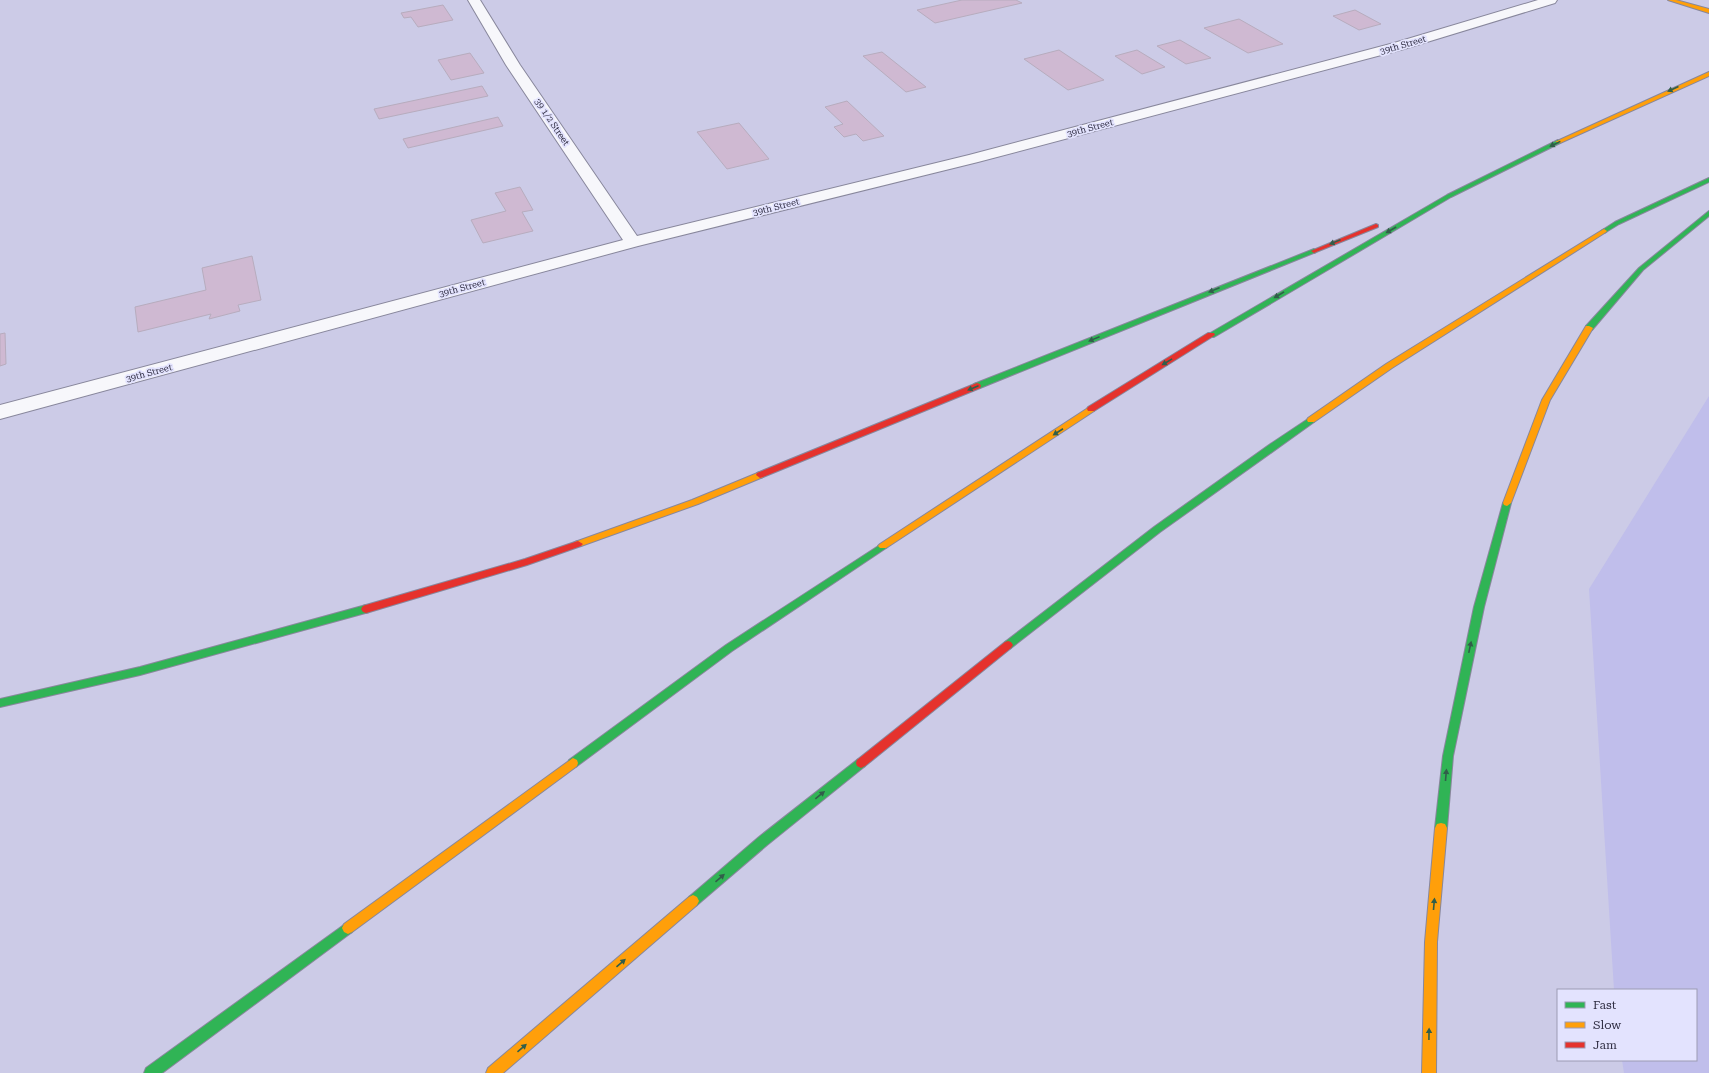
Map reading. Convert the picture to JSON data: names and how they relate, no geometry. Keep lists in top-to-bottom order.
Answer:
{
  "streets": {
    "street": ["39th Street", "39 1/2 Street"]
  },
  "crossings": [
    ["39th Street", "39 1/2 Street"]
  ],
  "legend": ["Fast", "Slow", "Jam"]
}
